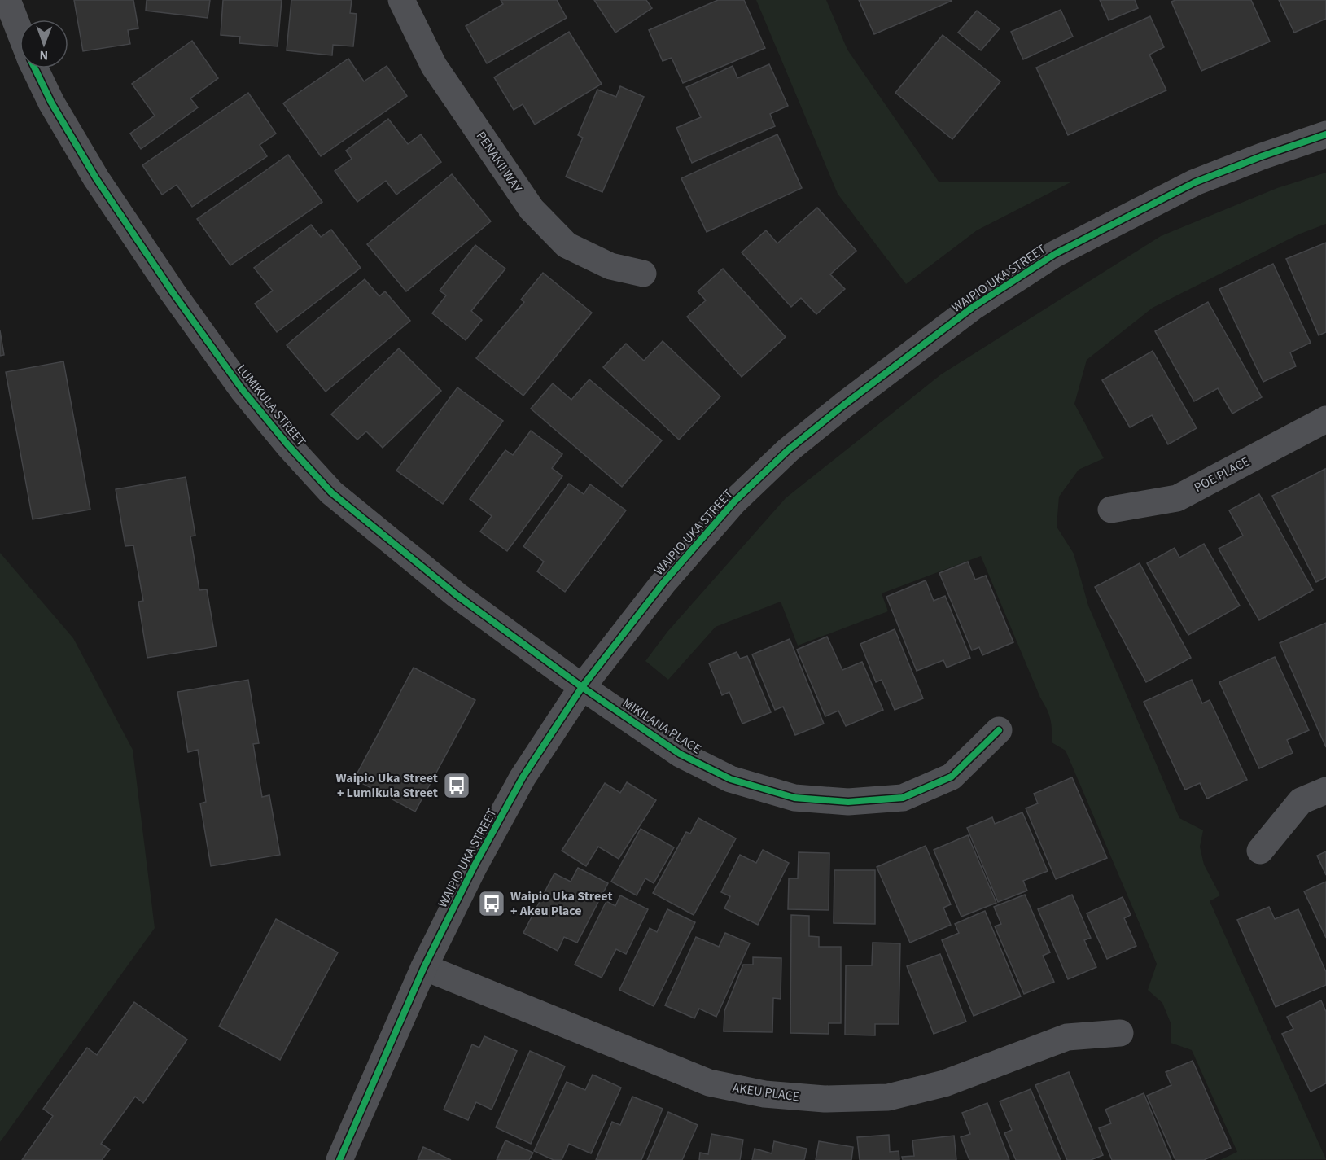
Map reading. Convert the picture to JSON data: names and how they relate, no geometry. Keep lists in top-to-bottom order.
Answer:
{
  "streets": {
    "street": [
      "PENAKII WAY",
      "WAIPIO UKA STREET",
      "LUMIKULA STREET",
      "POE PLACE",
      "MIKILANA PLACE",
      "AKEU PLACE"
    ]
  },
  "crossings": [
    ["WAIPIO UKA STREET", "LUMIKULA STREET"],
    ["WAIPIO UKA STREET", "MIKILANA PLACE"],
    ["WAIPIO UKA STREET", "AKEU PLACE"],
    ["LUMIKULA STREET", "MIKILANA PLACE"]
  ],
  "places": {
    "bus stop": ["Waipio Uka Street + Lumikula Street", "Waipio Uka Street + Akeu Place"]
  },
  "north": "bottom"
}
